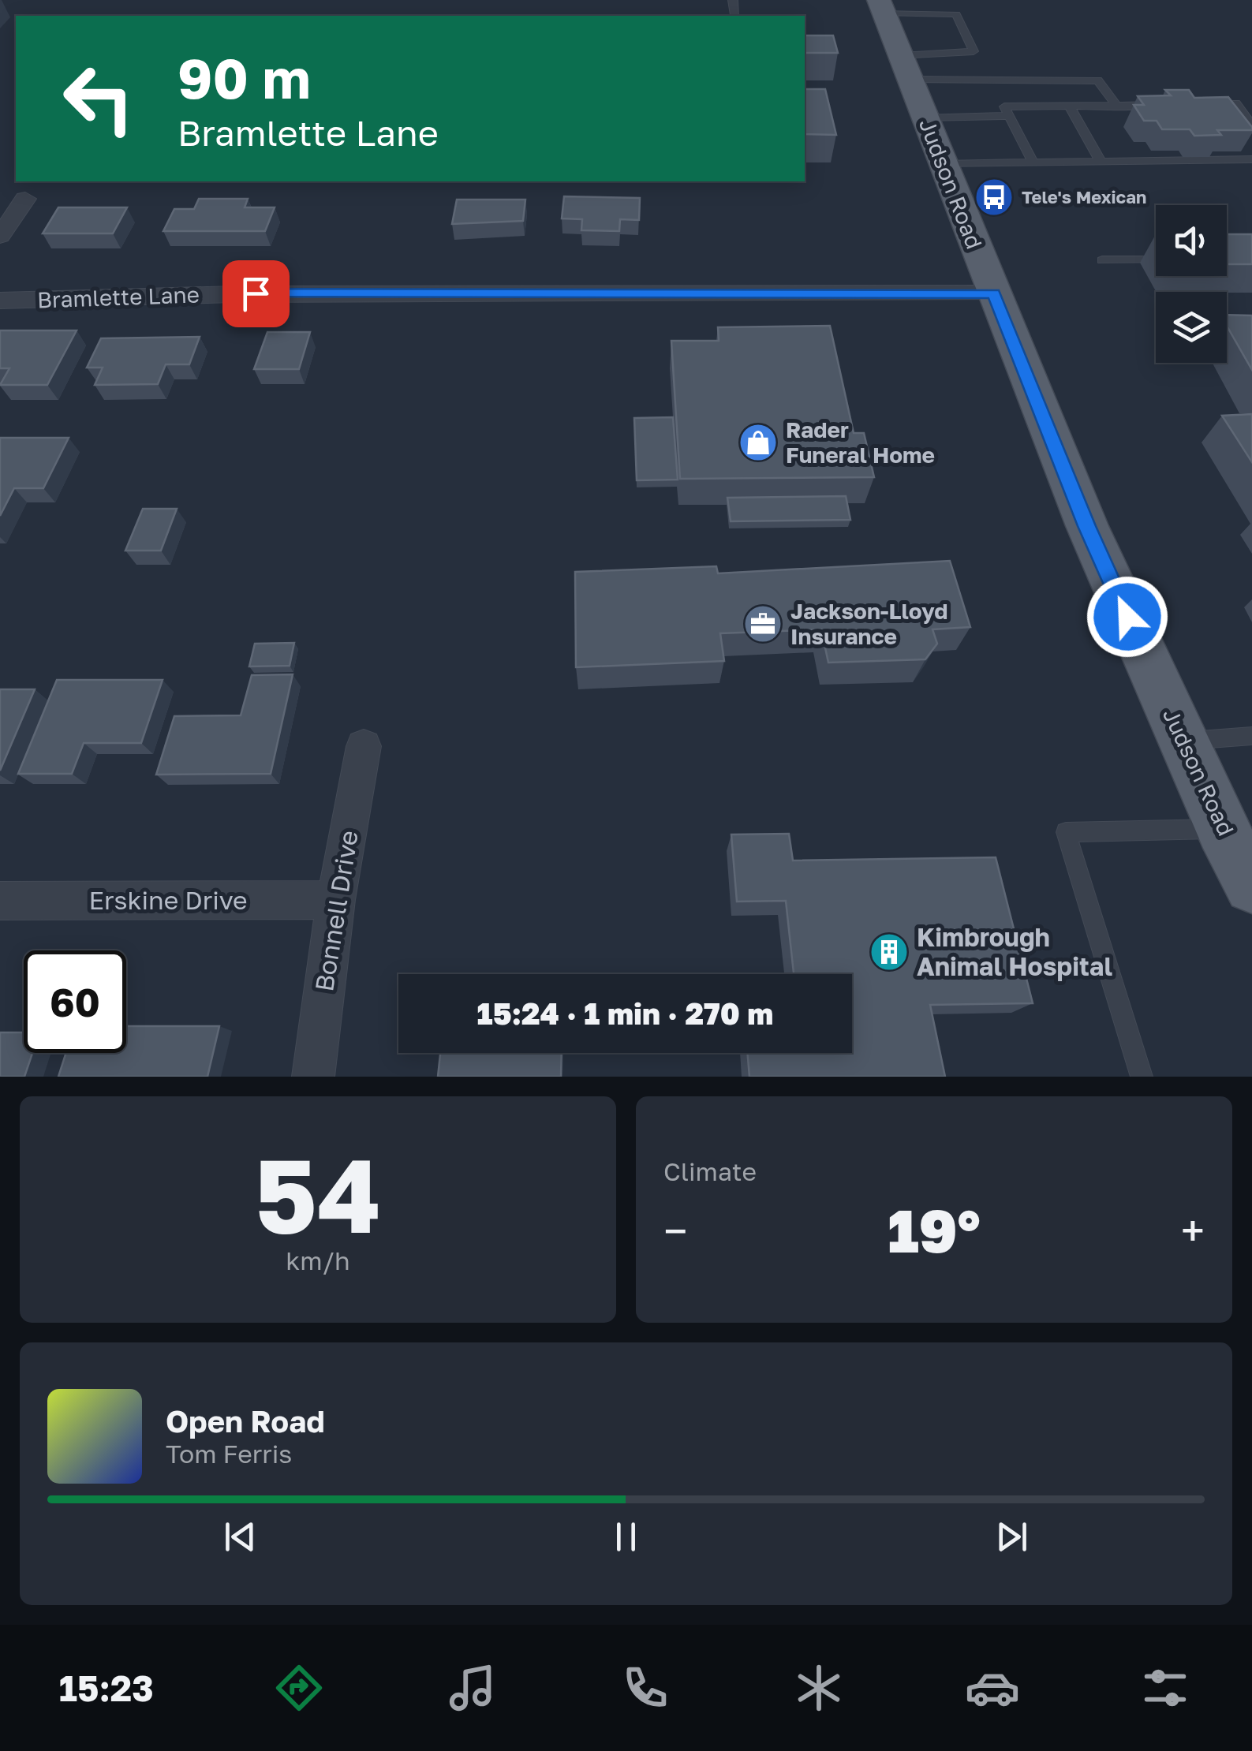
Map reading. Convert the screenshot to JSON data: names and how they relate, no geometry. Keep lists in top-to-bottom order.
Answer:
{
  "streets": {
    "main road": ["Judson Road"],
    "street": ["Bramlette Lane", "Erskine Drive", "Bonnell Drive"]
  },
  "crossings": [
    ["Judson Road", "Bramlette Lane"],
    ["Erskine Drive", "Bonnell Drive"]
  ],
  "places": {
    "bus stop": ["Tele's Mexican"],
    "shop": ["Rader Funeral Home"],
    "office": ["Jackson-Lloyd Insurance"],
    "building": ["Kimbrough Animal Hospital"]
  },
  "page": {
    "turn": ["90 m", "Bramlette Lane"],
    "limit": "60",
    "trip": "15:24 · 1 min · 270 m",
    "tile": [
      ["54", "km/h"],
      "Climate"
    ],
    "heat": ["−", "19°", "+"],
    "song": ["Open Road", "Tom Ferris"],
    "tabs": "15:23"
  }
}
